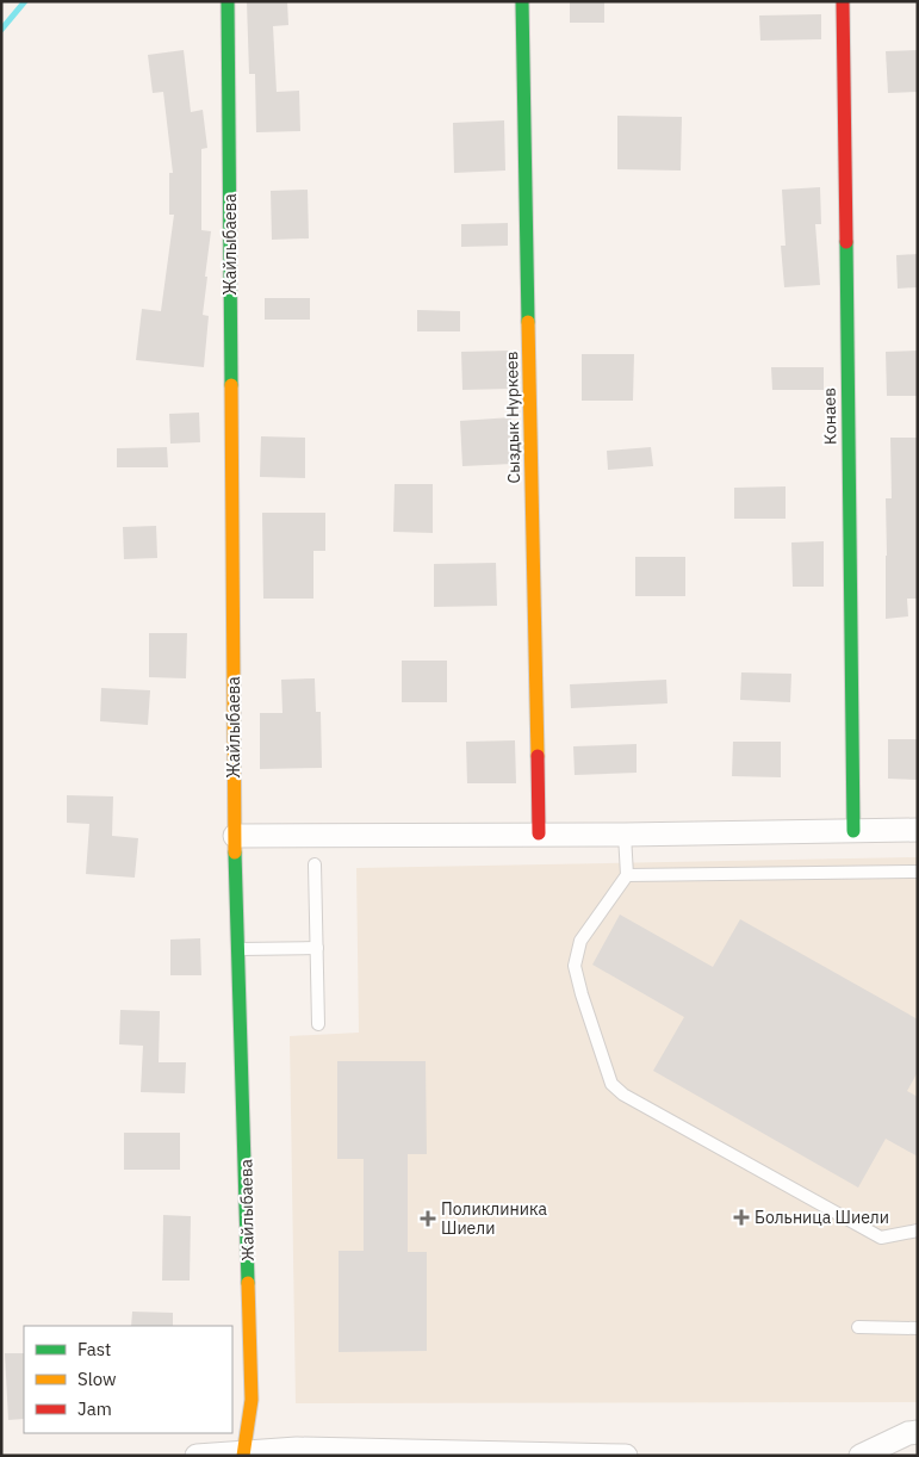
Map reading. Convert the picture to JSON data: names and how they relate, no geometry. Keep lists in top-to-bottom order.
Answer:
{
  "streets": {
    "street": ["Жайлыбаева", "Конаев", "Сыздык Нуркеев"]
  },
  "places": {
    "health": ["Больница Шиели", "Поликлиника Шиели"]
  },
  "legend": ["Fast", "Slow", "Jam"]
}
